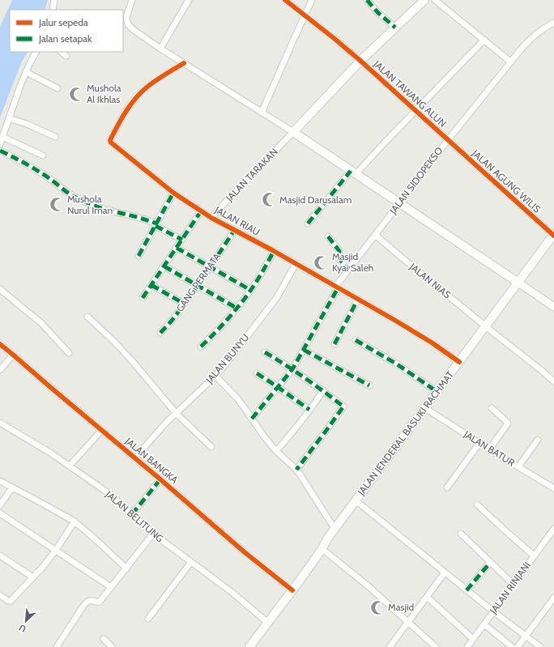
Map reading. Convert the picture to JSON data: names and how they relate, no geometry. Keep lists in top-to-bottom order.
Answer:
{
  "streets": {
    "main road": ["JALAN JENDERAL BASUKI RACHMAT"],
    "street": [
      "JALAN TAWANG ALUN",
      "JALAN TARAKAN",
      "JALAN SIDOPEKSO",
      "JALAN AGUNG WILIS",
      "JALAN RIAU",
      "JALAN NIAS",
      "GANG PERMATA",
      "JALAN BUNYU",
      "JALAN BATUR",
      "JALAN BANGKA",
      "JALAN BELITUNG",
      "JALAN RINJANI"
    ]
  },
  "crossings": [
    ["JALAN TAWANG ALUN", "JALAN SIDOPEKSO"],
    ["JALAN TAWANG ALUN", "JALAN AGUNG WILIS"],
    ["JALAN TARAKAN", "JALAN RIAU"],
    ["JALAN SIDOPEKSO", "JALAN AGUNG WILIS"],
    ["JALAN SIDOPEKSO", "JALAN RIAU"],
    ["JALAN SIDOPEKSO", "JALAN NIAS"],
    ["JALAN AGUNG WILIS", "JALAN JENDERAL BASUKI RACHMAT"],
    ["JALAN RIAU", "GANG PERMATA"],
    ["JALAN RIAU", "JALAN BUNYU"],
    ["JALAN RIAU", "JALAN JENDERAL BASUKI RACHMAT"],
    ["JALAN NIAS", "JALAN JENDERAL BASUKI RACHMAT"],
    ["JALAN BUNYU", "JALAN BANGKA"],
    ["JALAN JENDERAL BASUKI RACHMAT", "JALAN BATUR"],
    ["JALAN JENDERAL BASUKI RACHMAT", "JALAN BANGKA"],
    ["JALAN JENDERAL BASUKI RACHMAT", "JALAN BELITUNG"]
  ],
  "places": {
    "mosque": [
      "Mushola Al Ikhlas",
      "Masjid Darusalam",
      "Mushola Nurul Iman",
      "Masjid Kyai Saleh",
      "Masjid"
    ]
  },
  "legend": ["Jalur sepeda", "Jalan setapak"],
  "north": "bottom left"
}
